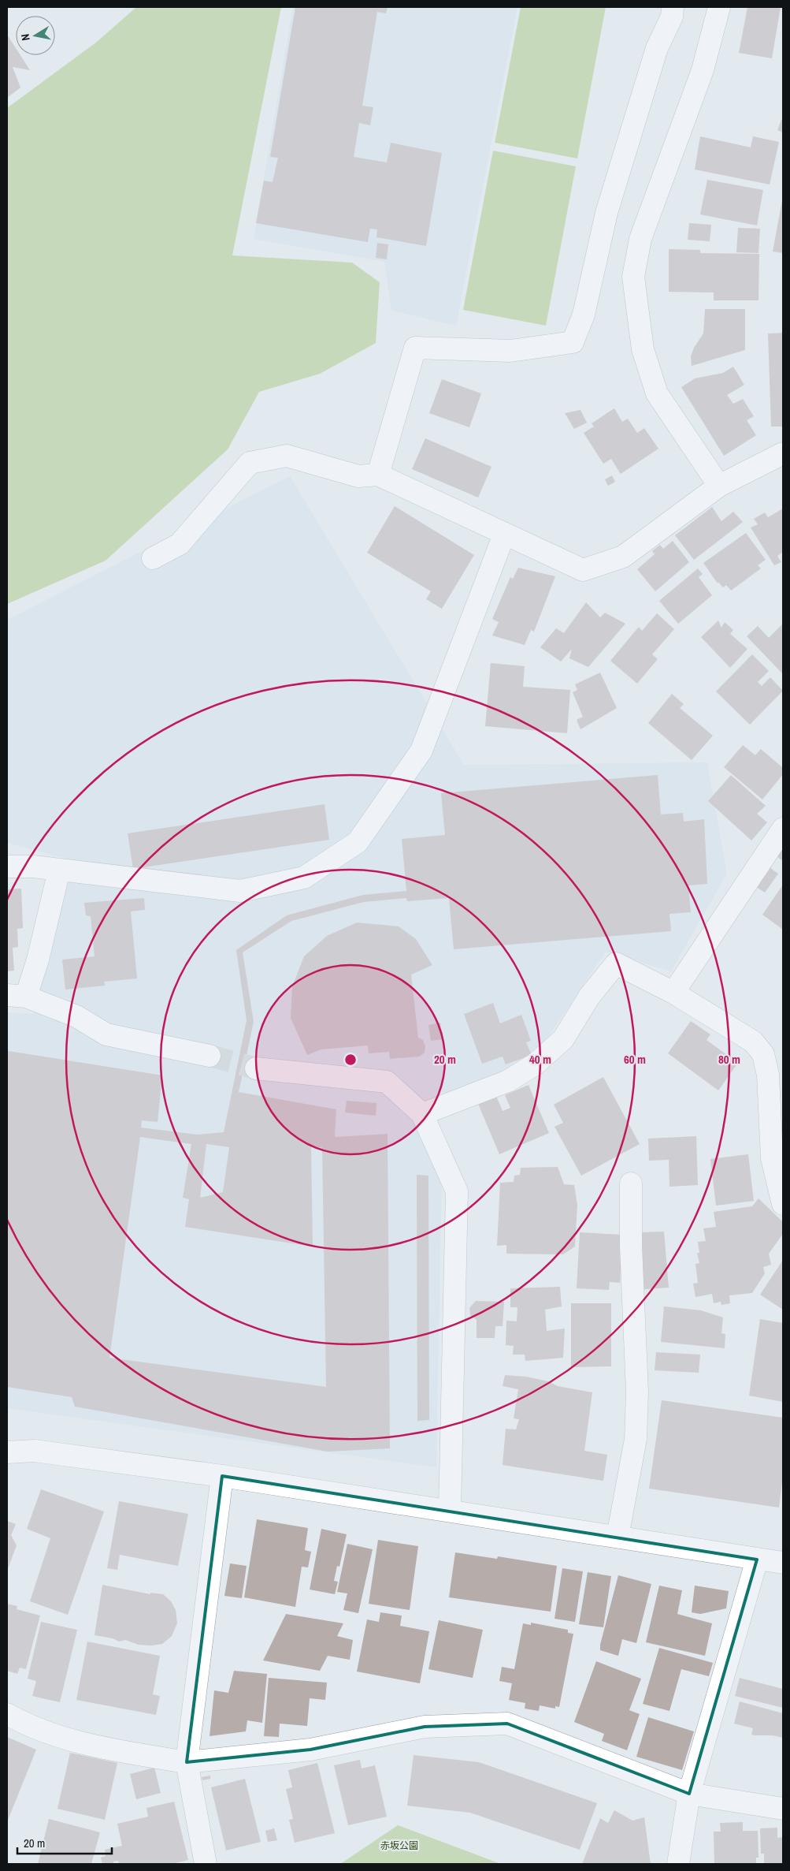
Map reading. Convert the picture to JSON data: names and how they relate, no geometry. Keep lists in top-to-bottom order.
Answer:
{
  "parks": ["赤坂公園"],
  "scale_bar": "20 m",
  "north": "left",
  "rings": [
    "20 m",
    "40 m",
    "60 m",
    "80 m"
  ]
}
